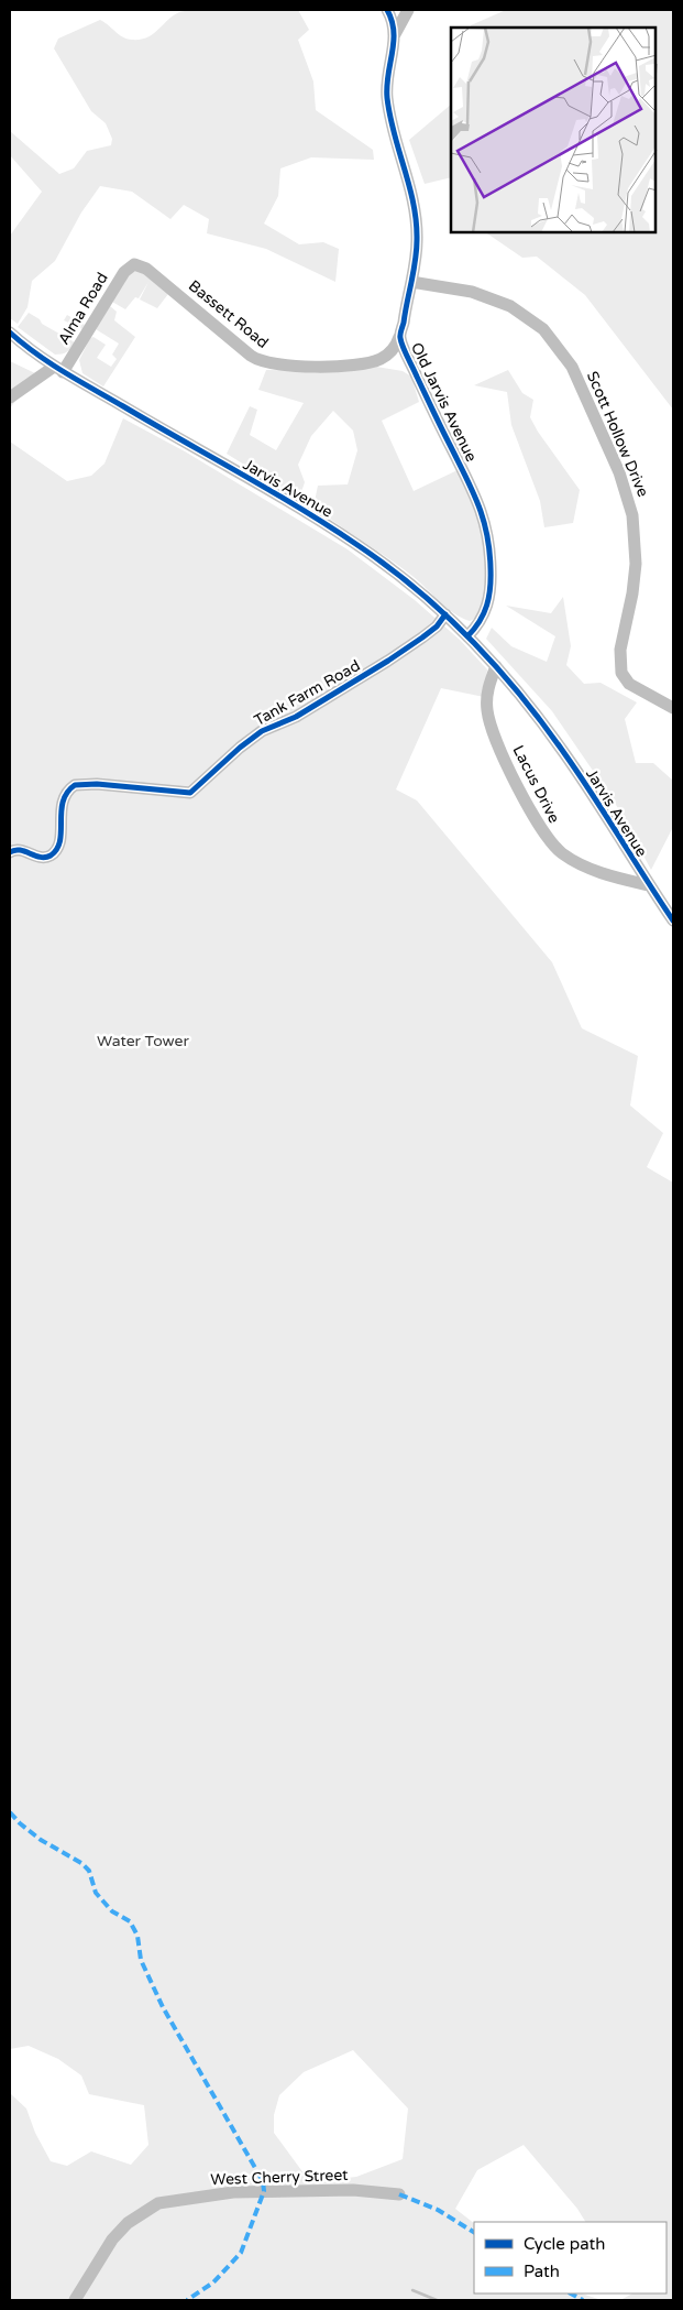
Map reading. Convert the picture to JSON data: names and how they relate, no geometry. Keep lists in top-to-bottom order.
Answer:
{
  "streets": {
    "street": [
      "Alma Road",
      "Bassett Road",
      "Old Jarvis Avenue",
      "Scott Hollow Drive",
      "Jarvis Avenue",
      "Tank Farm Road",
      "Lacus Drive",
      "West Cherry Street"
    ]
  },
  "crossings": [
    ["Alma Road", "Bassett Road"],
    ["Alma Road", "Jarvis Avenue"],
    ["Bassett Road", "Old Jarvis Avenue"],
    ["Old Jarvis Avenue", "Scott Hollow Drive"],
    ["Old Jarvis Avenue", "Jarvis Avenue"],
    ["Jarvis Avenue", "Tank Farm Road"],
    ["Jarvis Avenue", "Lacus Drive"]
  ],
  "parks": ["Water Tower"],
  "legend": ["Cycle path", "Path"]
}
